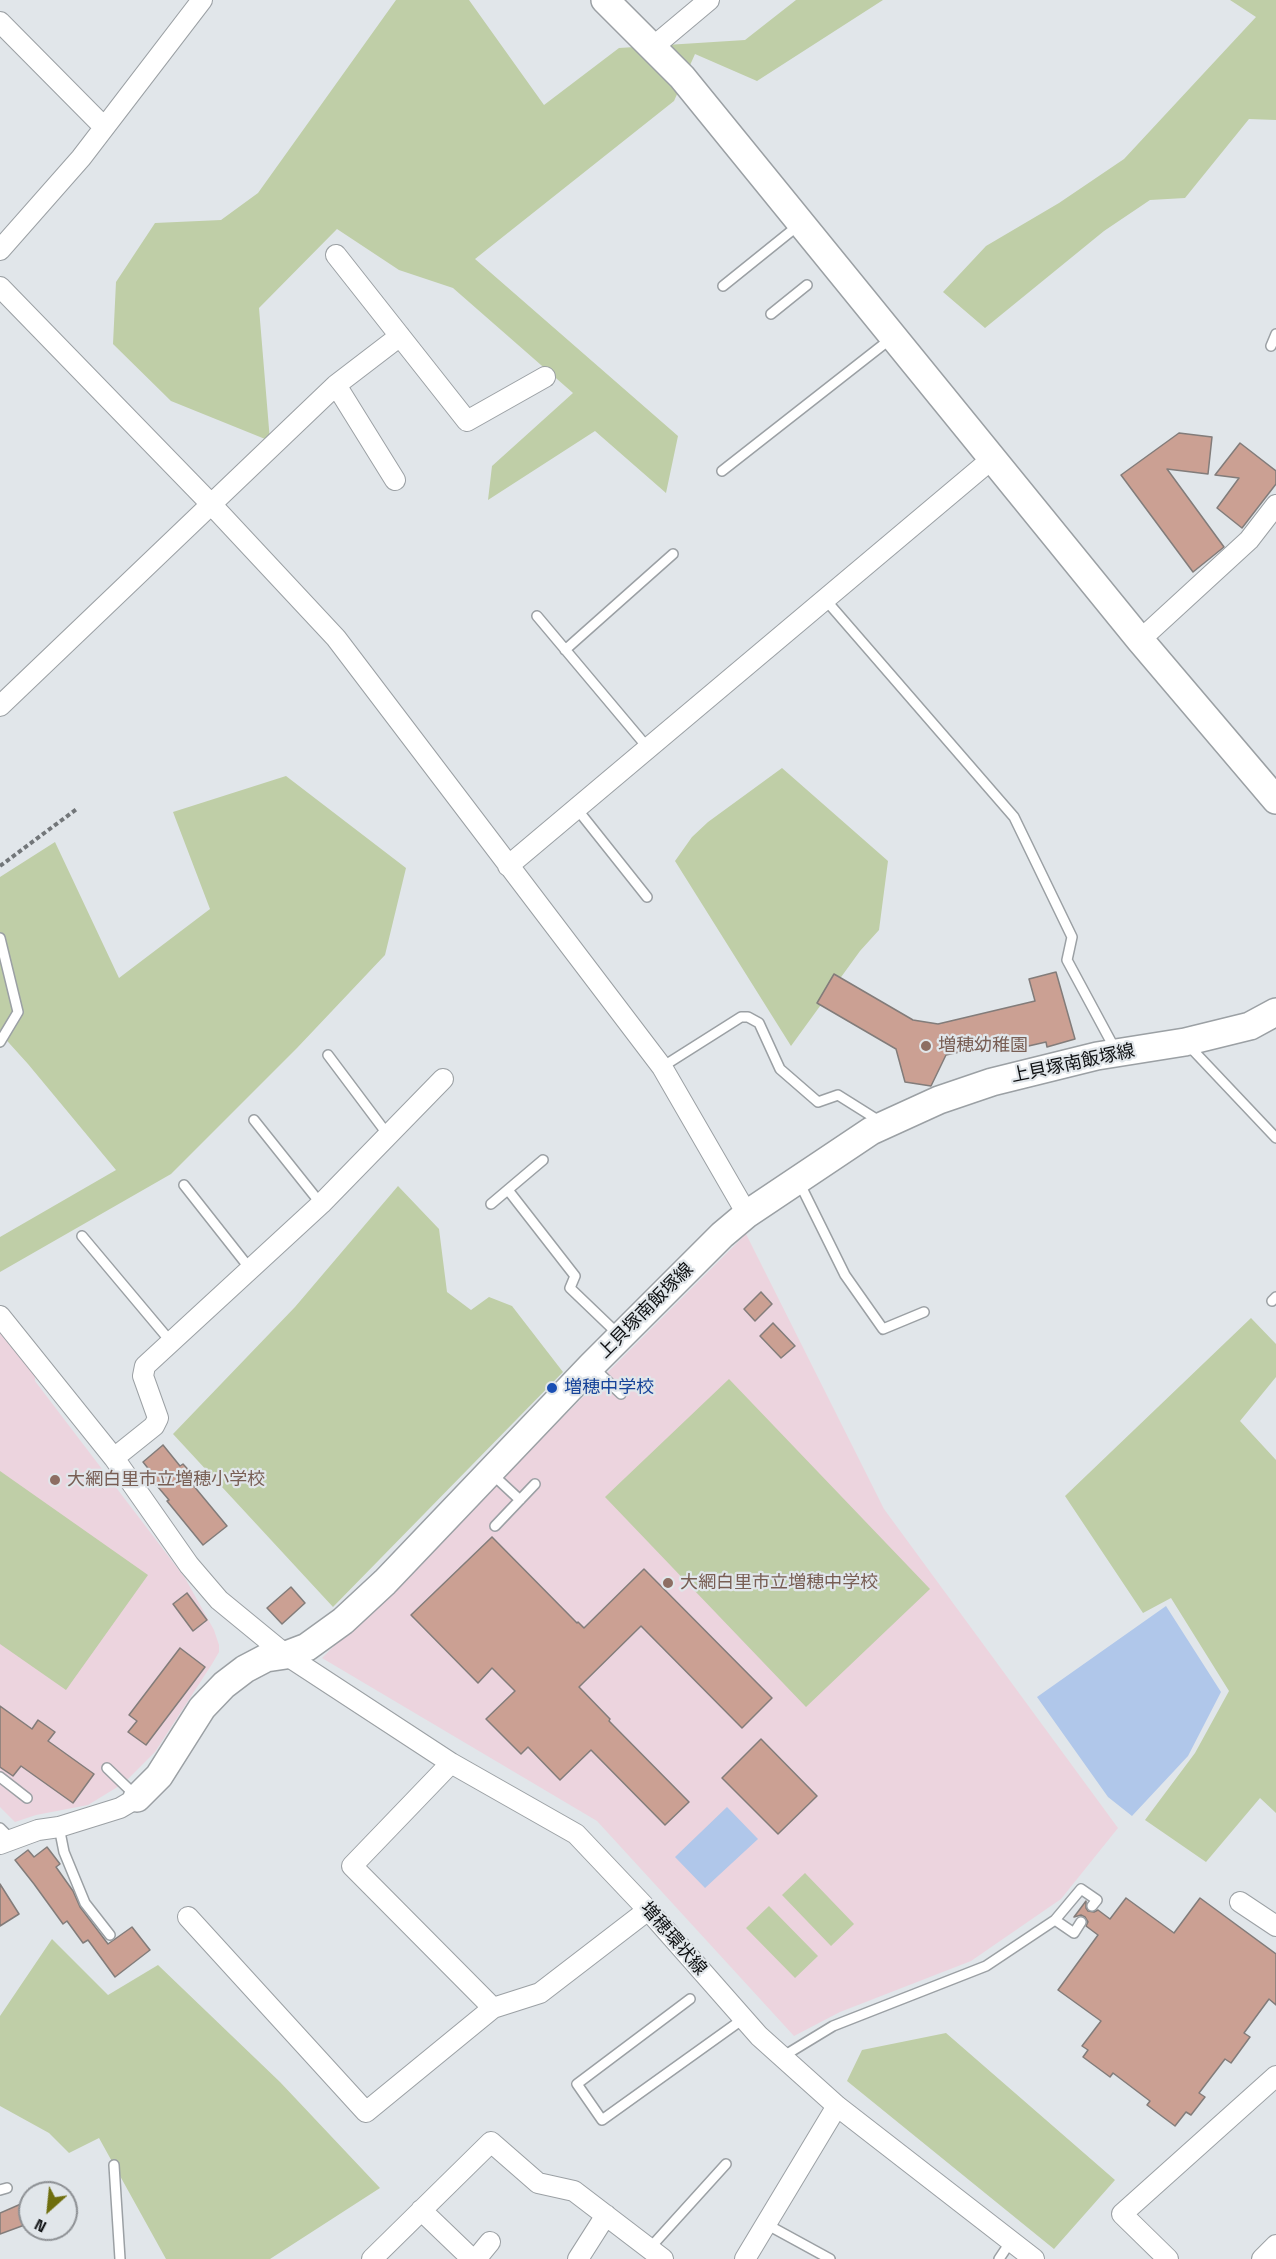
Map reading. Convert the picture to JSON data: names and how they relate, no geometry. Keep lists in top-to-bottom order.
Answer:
{
  "streets": {
    "street": ["上貝塚南飯塚線", "増穂環状線"]
  },
  "crossings": [
    ["上貝塚南飯塚線", "増穂環状線"]
  ],
  "places": [
    "増穂幼稚園",
    "増穂中学校",
    "大網白里市立増穂小学校",
    "大網白里市立増穂中学校"
  ],
  "north": "bottom left"
}
